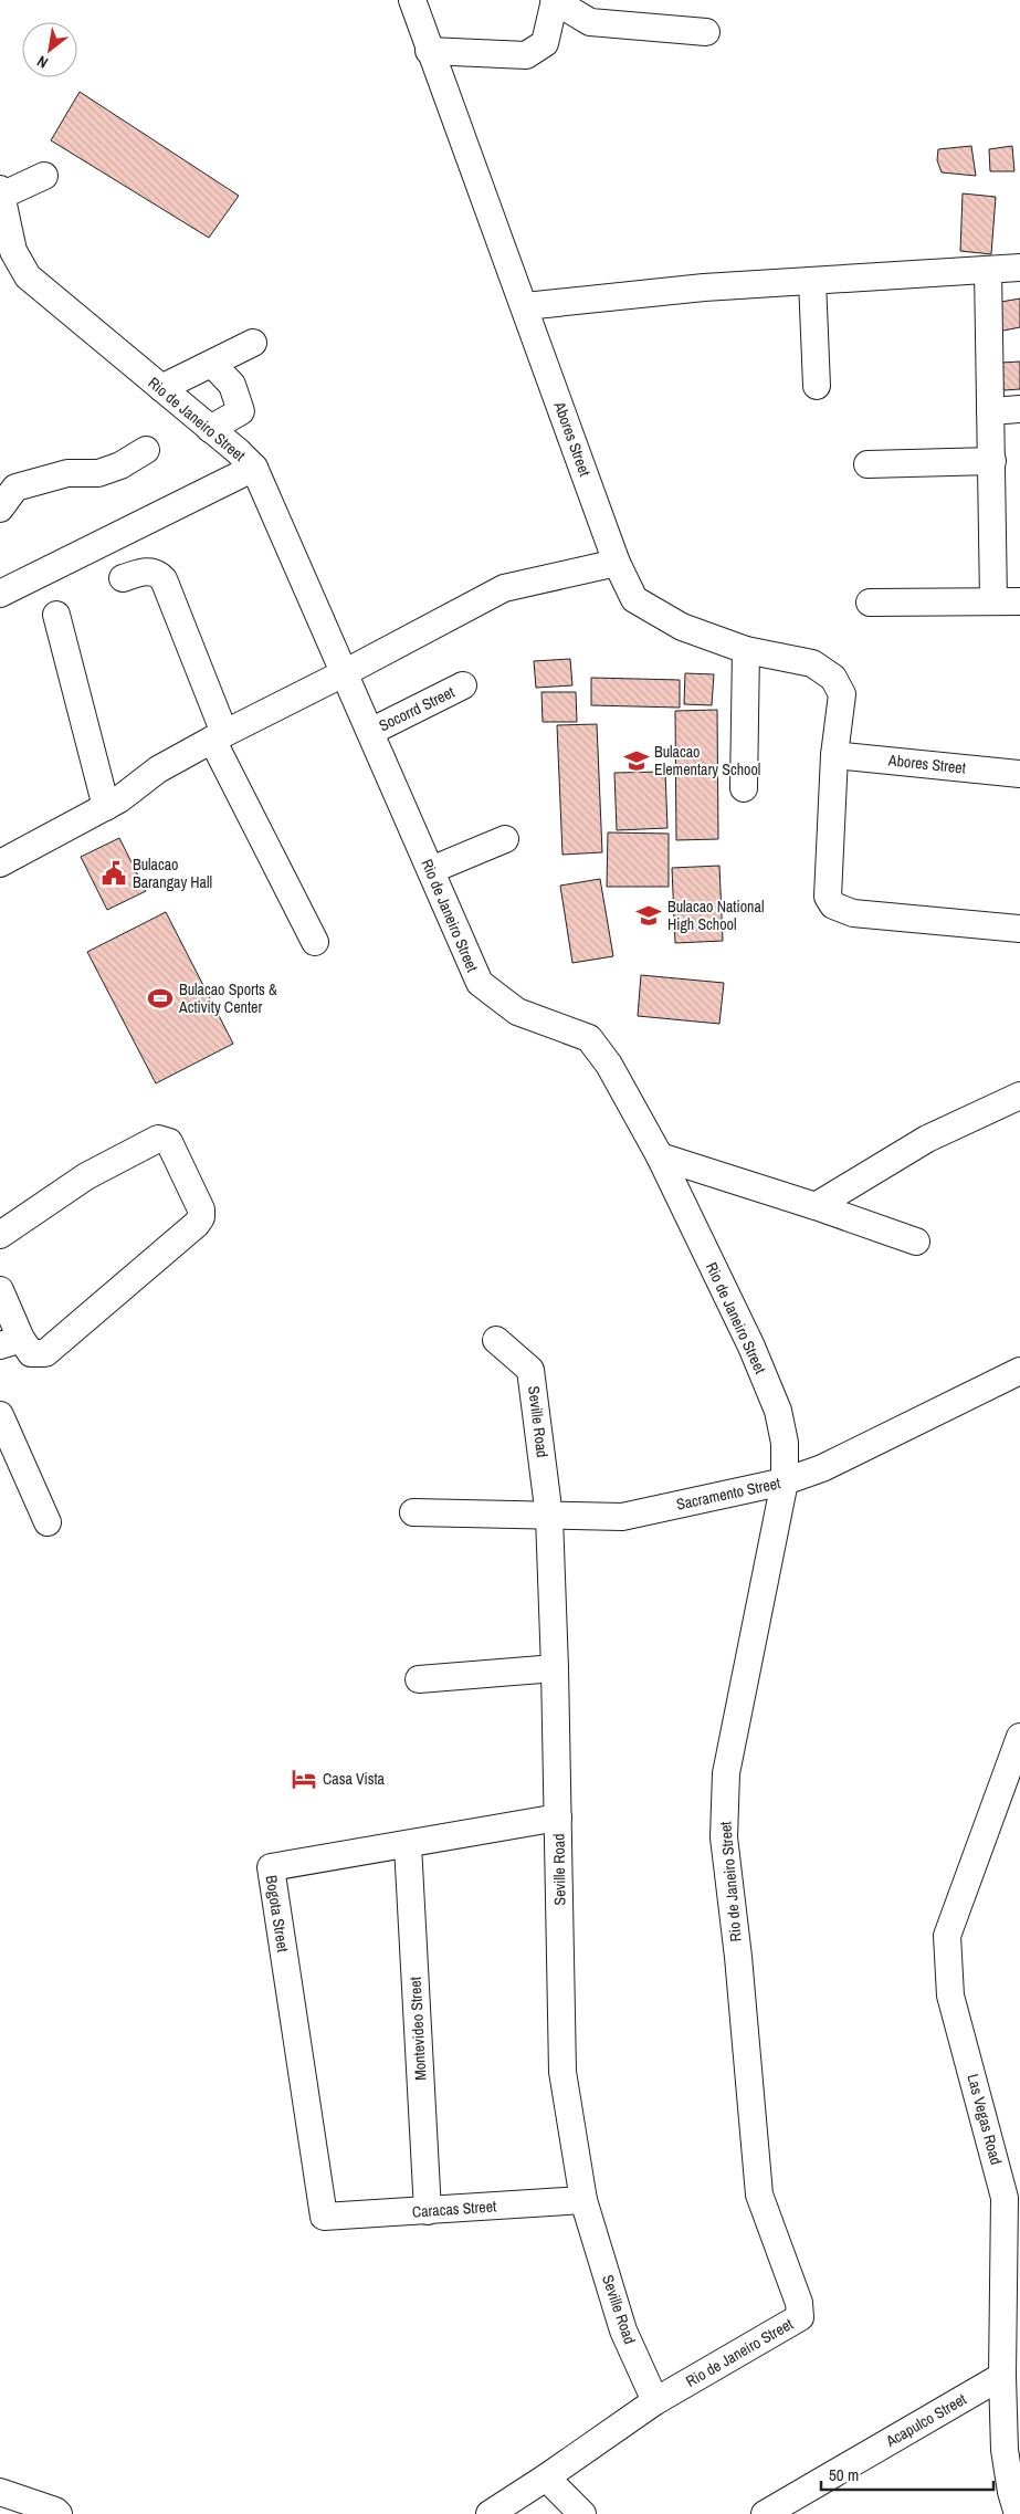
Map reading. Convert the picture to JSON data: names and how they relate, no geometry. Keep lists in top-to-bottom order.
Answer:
{
  "streets": {
    "street": [
      "Rio de Janeiro Street",
      "Abores Street",
      "Socorrd Street",
      "Seville Road",
      "Sacramento Street",
      "Bogota Street",
      "Montevideo Street",
      "Las Vegas Road",
      "Caracas Street",
      "Acapulco Street"
    ]
  },
  "crossings": [
    ["Rio de Janeiro Street", "Socorrd Street"],
    ["Rio de Janeiro Street", "Seville Road"],
    ["Rio de Janeiro Street", "Sacramento Street"],
    ["Seville Road", "Sacramento Street"],
    ["Seville Road", "Bogota Street"],
    ["Seville Road", "Caracas Street"],
    ["Bogota Street", "Montevideo Street"],
    ["Bogota Street", "Caracas Street"],
    ["Montevideo Street", "Caracas Street"],
    ["Las Vegas Road", "Acapulco Street"]
  ],
  "places": {
    "school or university": ["Bulacao Elementary School", "Bulacao National High School"],
    "public building": ["Bulacao Barangay Hall"],
    "sports": ["Bulacao Sports & Activity Center"],
    "hotel": ["Casa Vista"]
  },
  "scale_bar": "50 m",
  "north": "bottom left"
}
